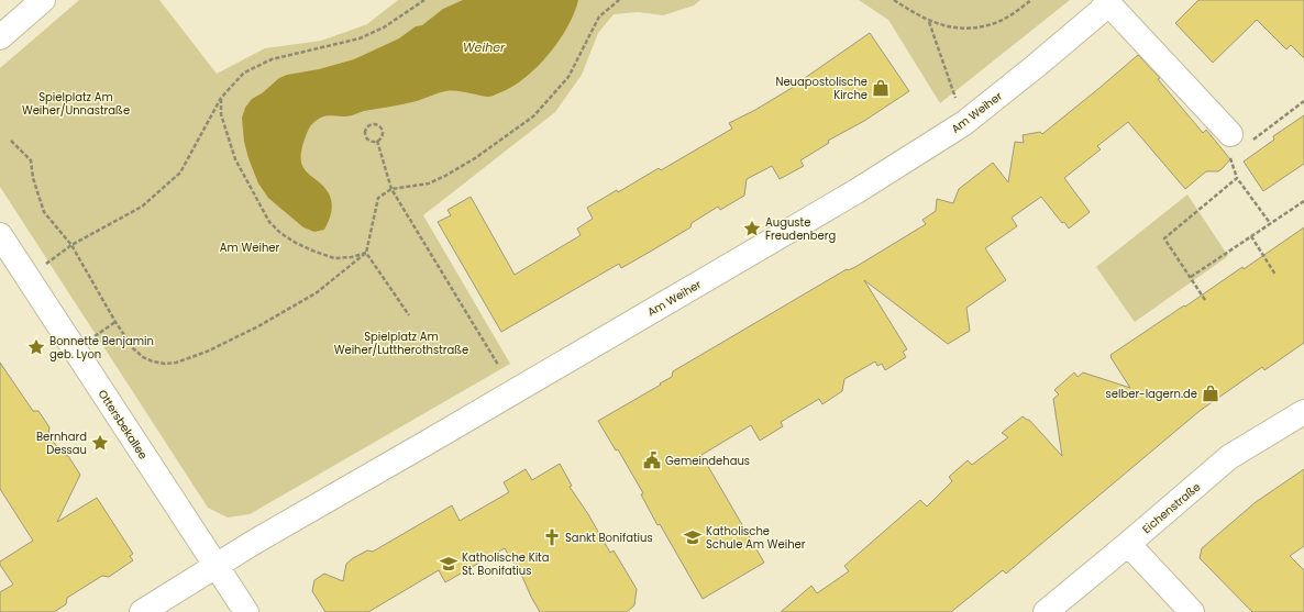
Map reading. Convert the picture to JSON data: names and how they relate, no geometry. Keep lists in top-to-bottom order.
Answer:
{
  "streets": {
    "street": ["Am Weiher", "Ottersbekallee", "Eichenstraße"]
  },
  "crossings": [
    ["Am Weiher", "Ottersbekallee"]
  ],
  "water": ["Weiher"],
  "parks": ["Spielplatz Am Weiher/Unnastraße", "Am Weiher", "Spielplatz Am Weiher/Luttherothstraße"],
  "places": {
    "shop": ["Neuapostolische Kirche", "selber-lagern.de"],
    "place": ["Auguste Freudenberg", "Bonnette Benjamin geb. Lyon", "Bernhard Dessau"],
    "public building": ["Gemeindehaus"],
    "church": ["Sankt Bonifatius"],
    "school or university": ["Katholische Schule Am Weiher", "Katholische Kita St. Bonifatius"]
  }
}
